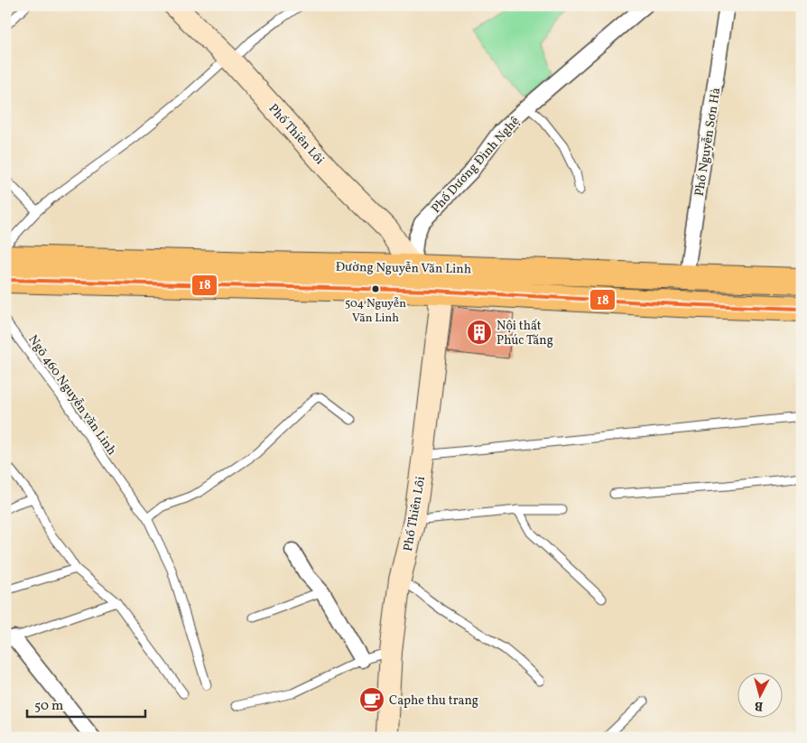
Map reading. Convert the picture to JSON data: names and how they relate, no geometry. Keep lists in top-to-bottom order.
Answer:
{
  "streets": {
    "highway": ["Đường Nguyễn Văn Linh"],
    "main road": ["Phố Thiên Lôi"],
    "street": ["Phố Nguyễn Sơn Hà", "Phố Dương Đình Nghệ"],
    "lane": ["Ngõ 460 Nguyễn văn Linh"]
  },
  "crossings": [
    ["Phố Thiên Lôi", "Phố Dương Đình Nghệ"],
    ["Phố Thiên Lôi", "Đường Nguyễn Văn Linh"],
    ["Phố Nguyễn Sơn Hà", "Đường Nguyễn Văn Linh"],
    ["Phố Dương Đình Nghệ", "Đường Nguyễn Văn Linh"]
  ],
  "places": {
    "other": ["504 Nguyễn Văn Linh"],
    "building": ["Nội thất Phúc Tăng"],
    "cafe": ["Caphe thu trang"]
  },
  "lines": ["transit line 18"],
  "scale_bar": "50 m",
  "north": "bottom"
}
